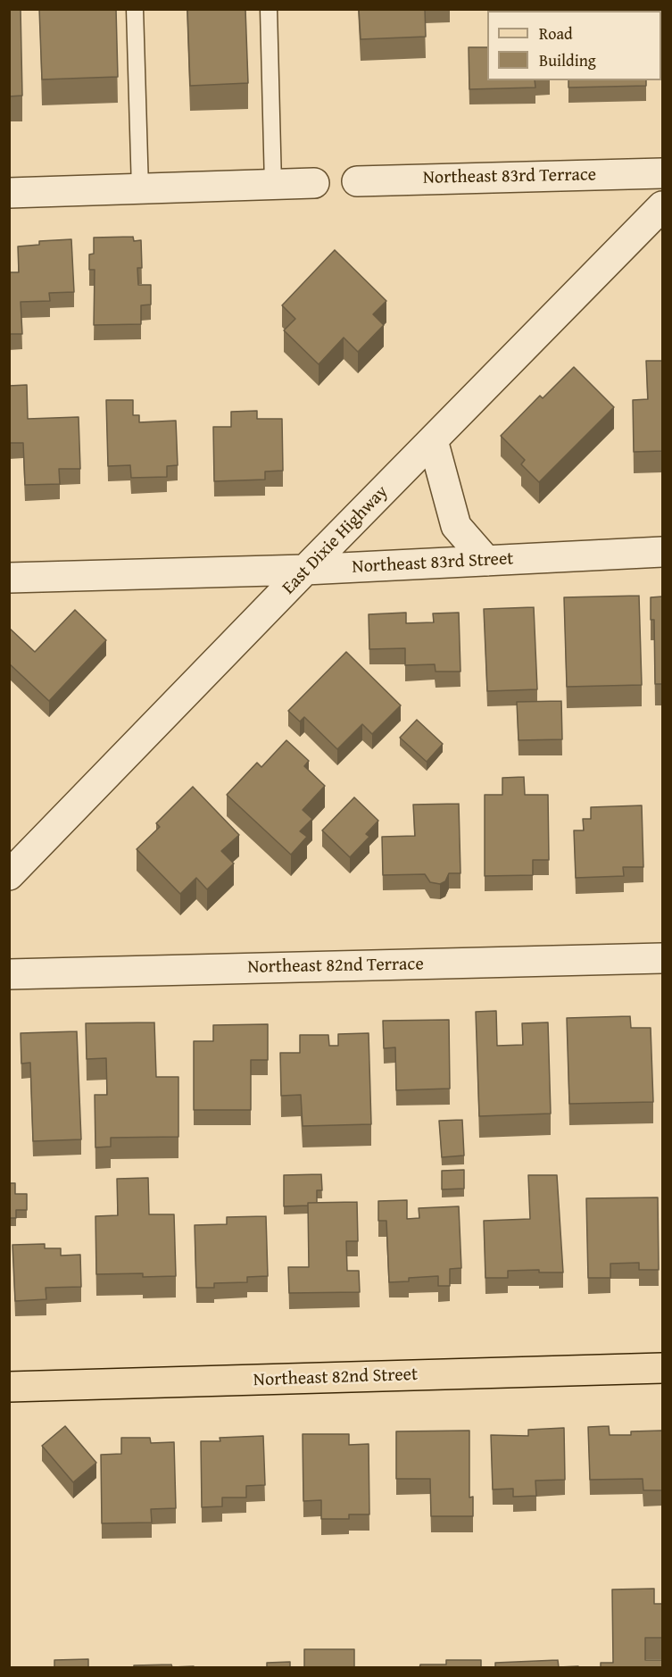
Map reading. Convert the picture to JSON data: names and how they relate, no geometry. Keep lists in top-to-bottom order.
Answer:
{
  "streets": {
    "main road": ["Northeast 82nd Street"],
    "street": [
      "Northeast 83rd Terrace",
      "East Dixie Highway",
      "Northeast 83rd Street",
      "Northeast 82nd Terrace"
    ]
  },
  "crossings": [
    ["East Dixie Highway", "Northeast 83rd Street"]
  ],
  "legend": ["Road", "Building"]
}
